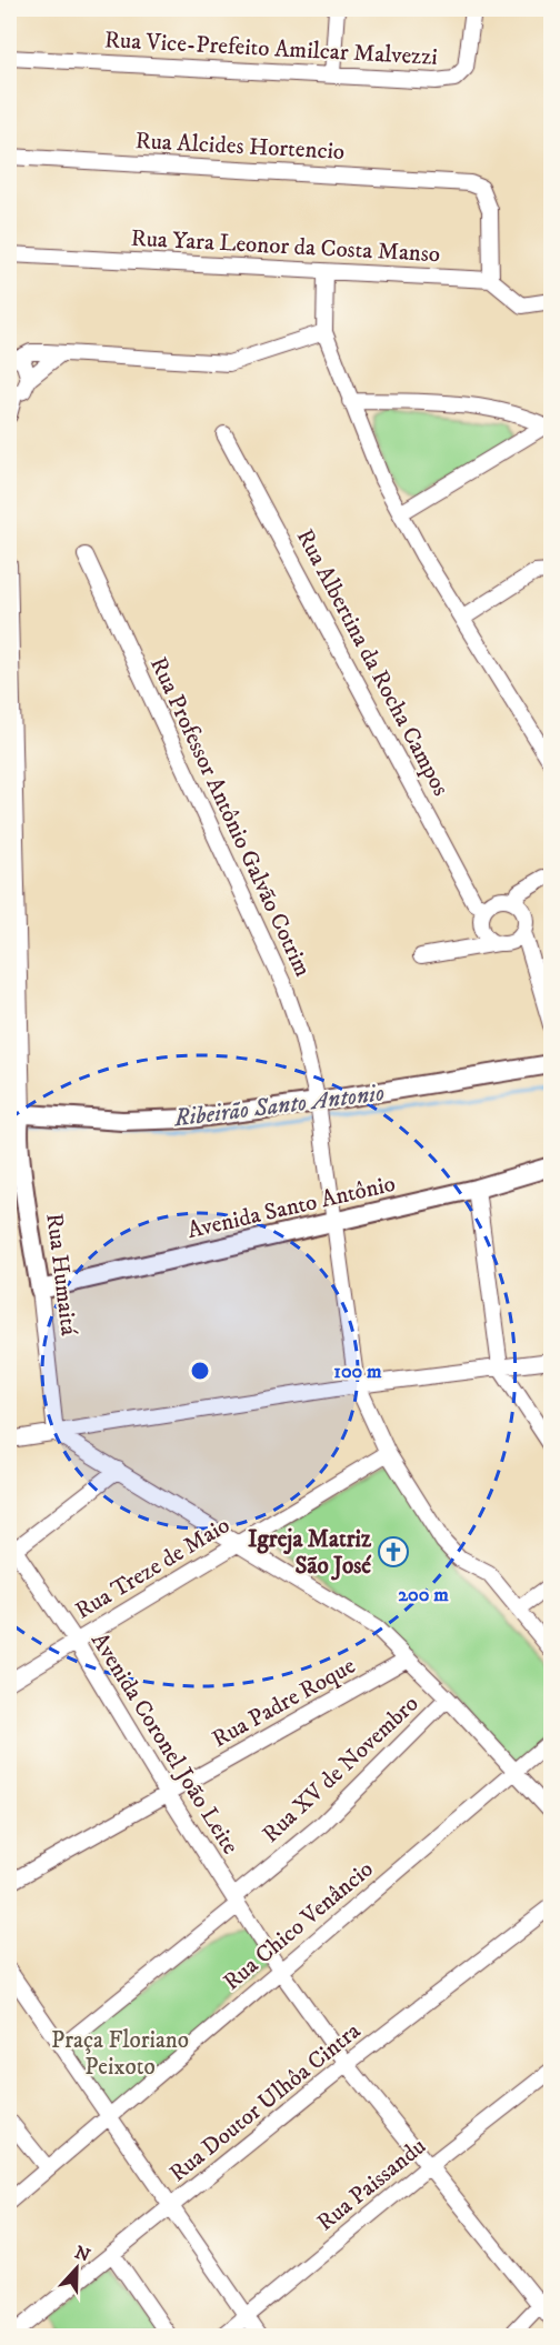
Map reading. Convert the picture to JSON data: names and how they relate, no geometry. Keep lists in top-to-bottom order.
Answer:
{
  "streets": {
    "main road": ["Avenida Santo Antônio", "Rua Humaitá"],
    "street": [
      "Rua Vice-Prefeito Amilcar Malvezzi",
      "Rua Alcides Hortencio",
      "Rua Yara Leonor da Costa Manso",
      "Rua Albertina da Rocha Campos",
      "Rua Professor Antônio Galvão Cotrim",
      "Rua Treze de Maio",
      "Rua Padre Roque",
      "Avenida Coronel João Leite",
      "Rua XV de Novembro",
      "Rua Chico Venâncio",
      "Rua Doutor Ulhôa Cintra",
      "Rua Paissandu"
    ]
  },
  "crossings": [
    ["Rua Alcides Hortencio", "Rua Yara Leonor da Costa Manso"],
    ["Rua Professor Antônio Galvão Cotrim", "Avenida Santo Antônio"],
    ["Rua Professor Antônio Galvão Cotrim", "Rua Treze de Maio"],
    ["Avenida Santo Antônio", "Rua Humaitá"],
    ["Rua Treze de Maio", "Avenida Coronel João Leite"],
    ["Rua Padre Roque", "Avenida Coronel João Leite"],
    ["Avenida Coronel João Leite", "Rua XV de Novembro"],
    ["Avenida Coronel João Leite", "Rua Chico Venâncio"],
    ["Avenida Coronel João Leite", "Rua Doutor Ulhôa Cintra"],
    ["Avenida Coronel João Leite", "Rua Paissandu"]
  ],
  "water": ["Ribeirão Santo Antonio"],
  "parks": ["Praça Floriano Peixoto"],
  "places": {
    "church": ["Igreja Matriz São José"]
  },
  "north": "top",
  "rings": ["100 m", "200 m"]
}
